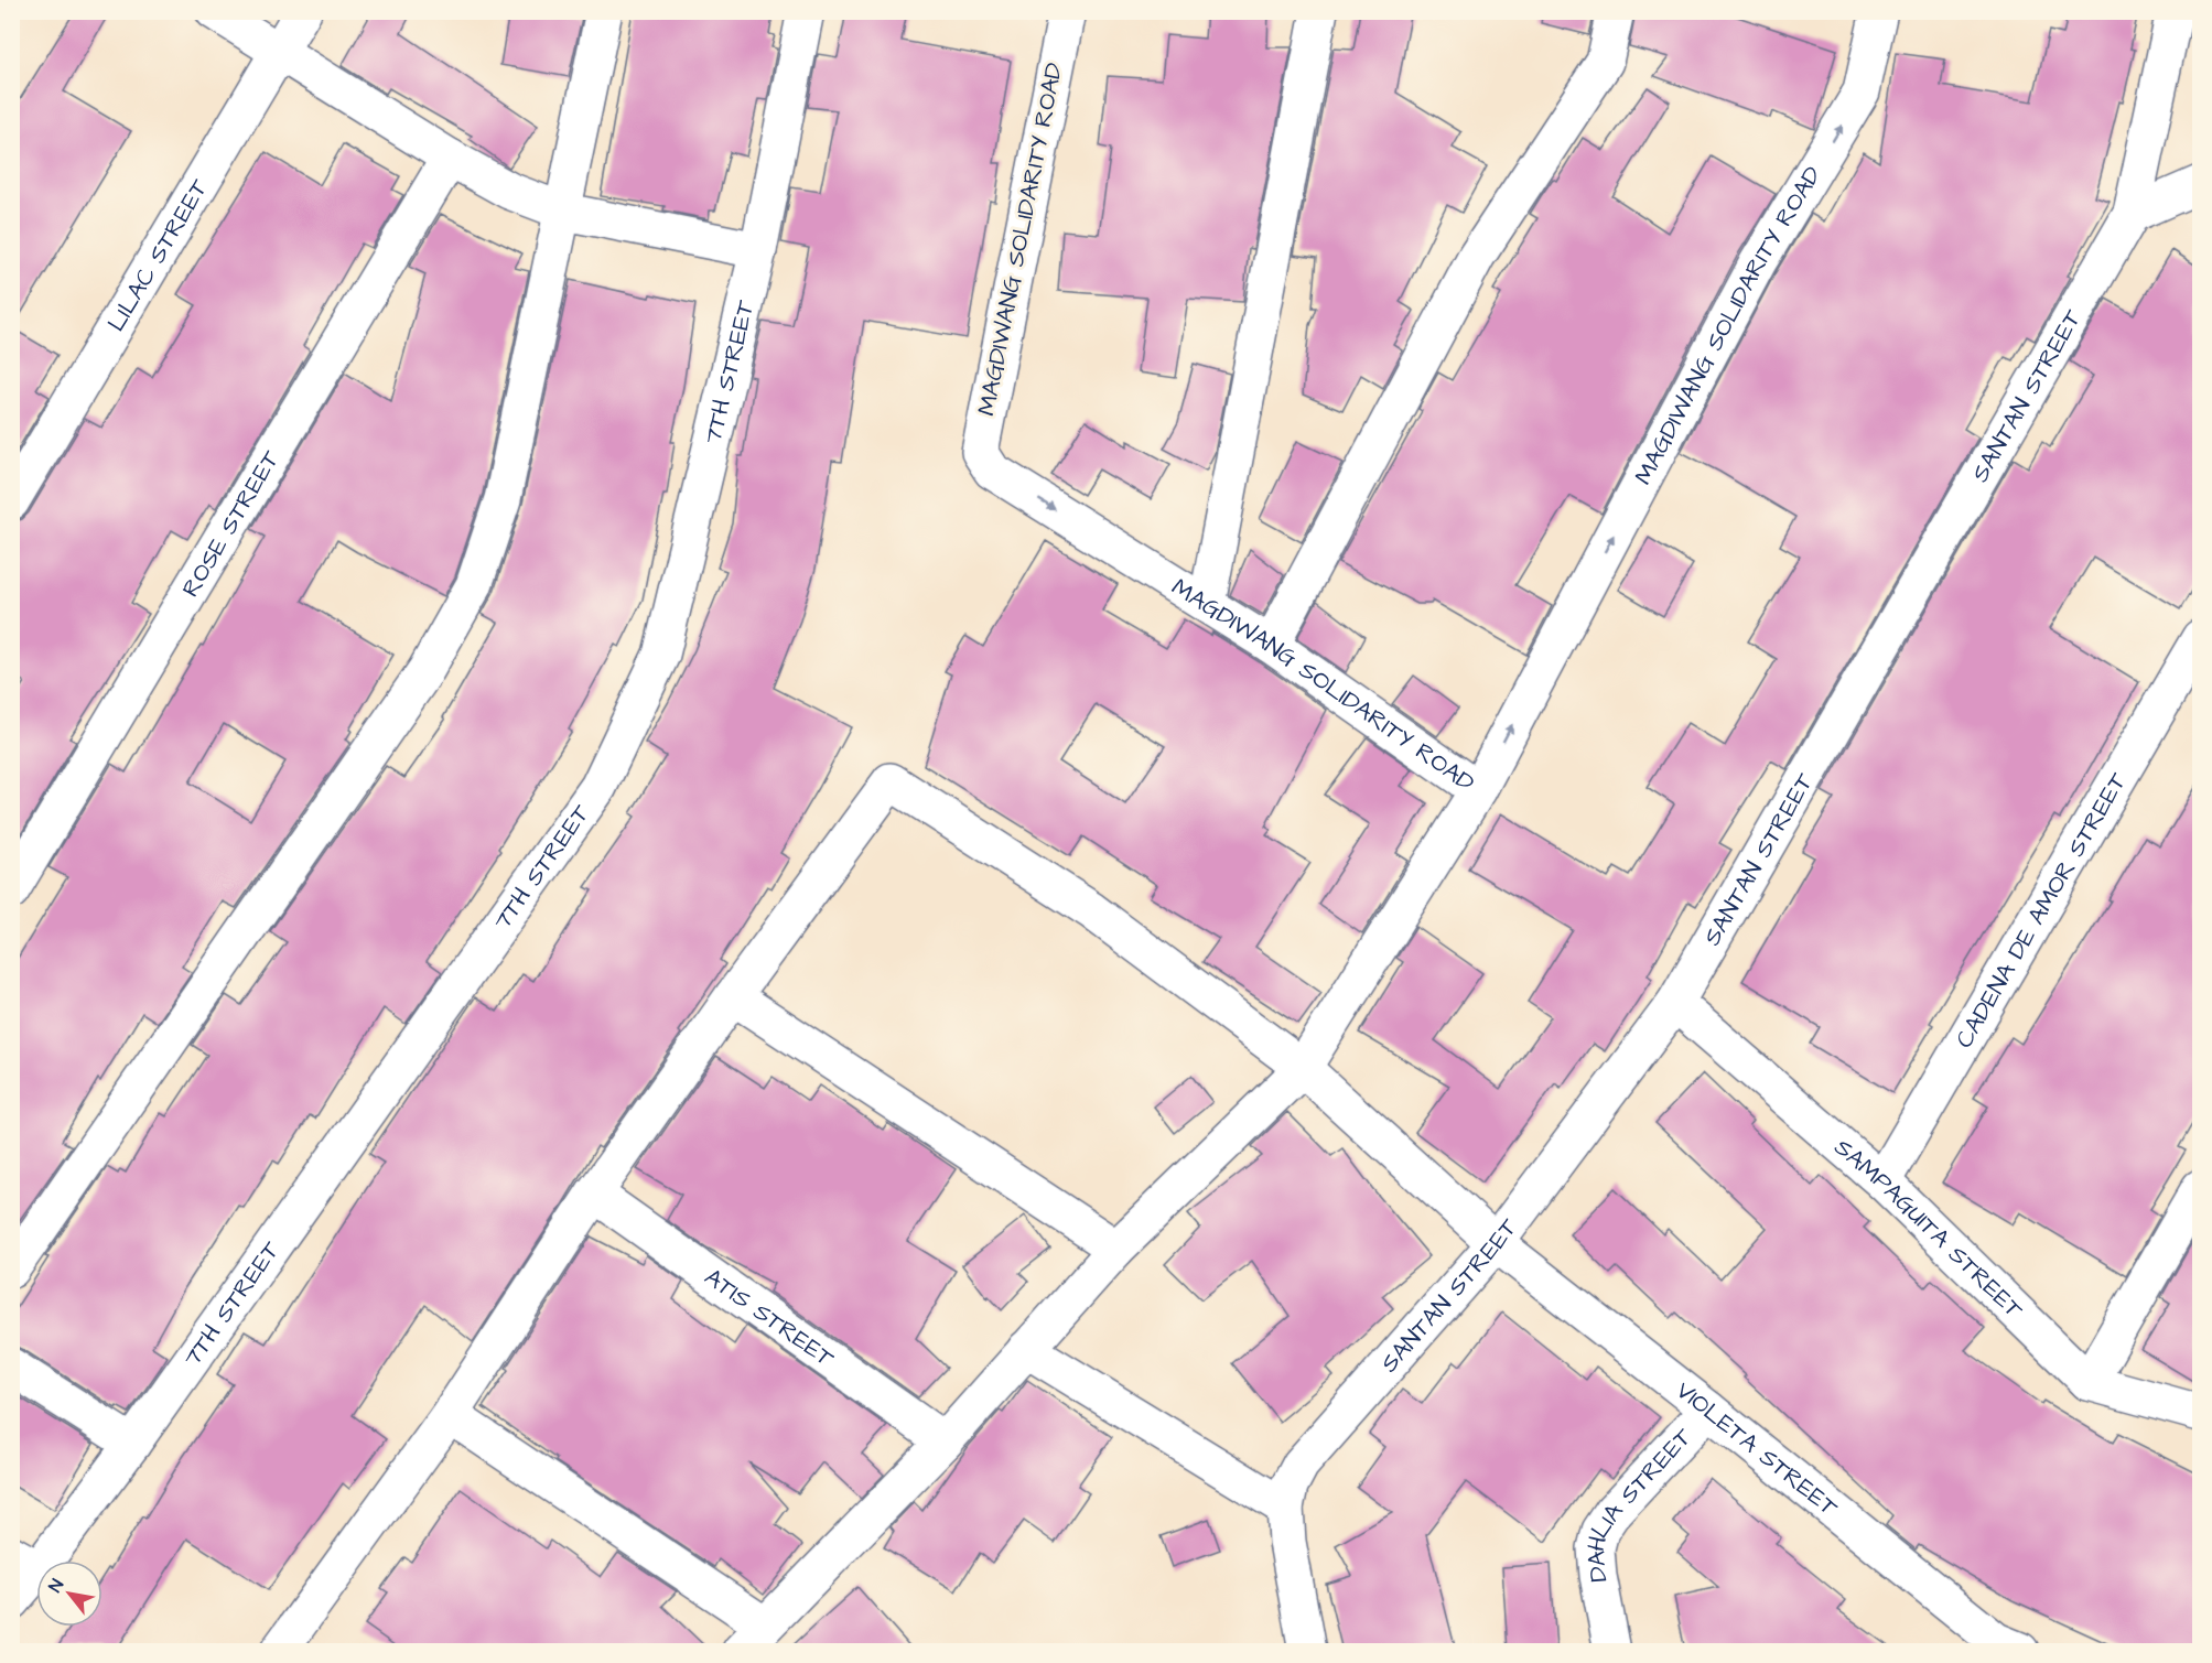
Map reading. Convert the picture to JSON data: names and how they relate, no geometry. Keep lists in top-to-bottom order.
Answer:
{
  "streets": {
    "street": [
      "MAGDIWANG SOLIDARITY ROAD",
      "LILAC STREET",
      "7TH STREET",
      "SANTAN STREET",
      "ROSE STREET",
      "CADENA DE AMOR STREET",
      "SAMPAGUITA STREET",
      "ATIS STREET",
      "VIOLETA STREET",
      "DAHLIA STREET"
    ]
  },
  "crossings": [
    ["SANTAN STREET", "SAMPAGUITA STREET"],
    ["SANTAN STREET", "VIOLETA STREET"],
    ["CADENA DE AMOR STREET", "SAMPAGUITA STREET"],
    ["VIOLETA STREET", "DAHLIA STREET"]
  ],
  "north": "top left"
}
